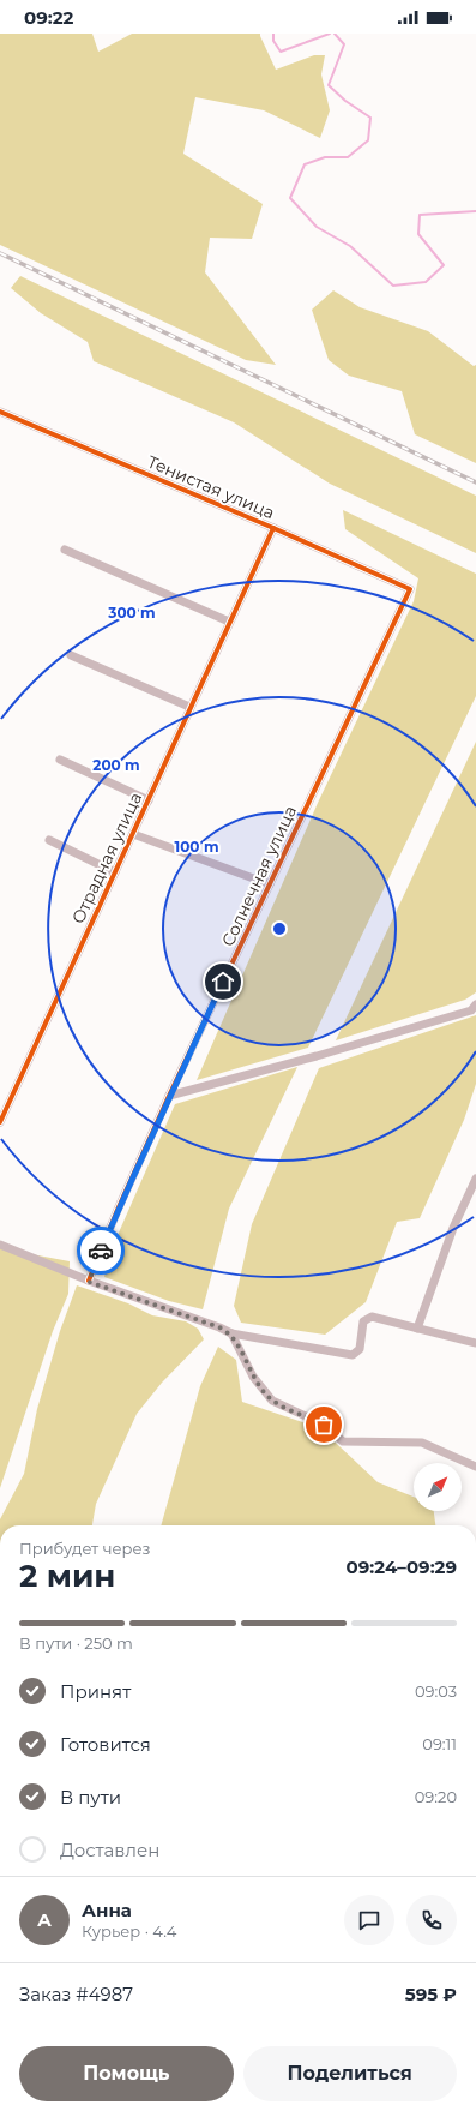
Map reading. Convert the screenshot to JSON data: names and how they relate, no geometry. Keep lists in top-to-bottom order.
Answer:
{
  "streets": {
    "street": ["Тенистая улица", "Отрадная улица", "Солнечная улица"]
  },
  "crossings": [
    ["Тенистая улица", "Отрадная улица"],
    ["Тенистая улица", "Солнечная улица"]
  ],
  "north": "top right",
  "page": {
    "status": "09:22",
    "heading": ["2 мин", "Прибудет через", "09:24–09:29"],
    "panel": [
      "Анна",
      "Курьер · 4.4",
      "Заказ #4987",
      "595 ₽"
    ],
    "bar": "В пути · 250 m",
    "list": [
      ["Принят", "09:03"],
      ["Готовится", "09:11"],
      ["В пути", "09:20"],
      "Доставлен"
    ],
    "round": "А",
    "buttons": ["Помощь", "Поделиться"]
  },
  "rings": ["300 m", "200 m", "100 m"]
}
